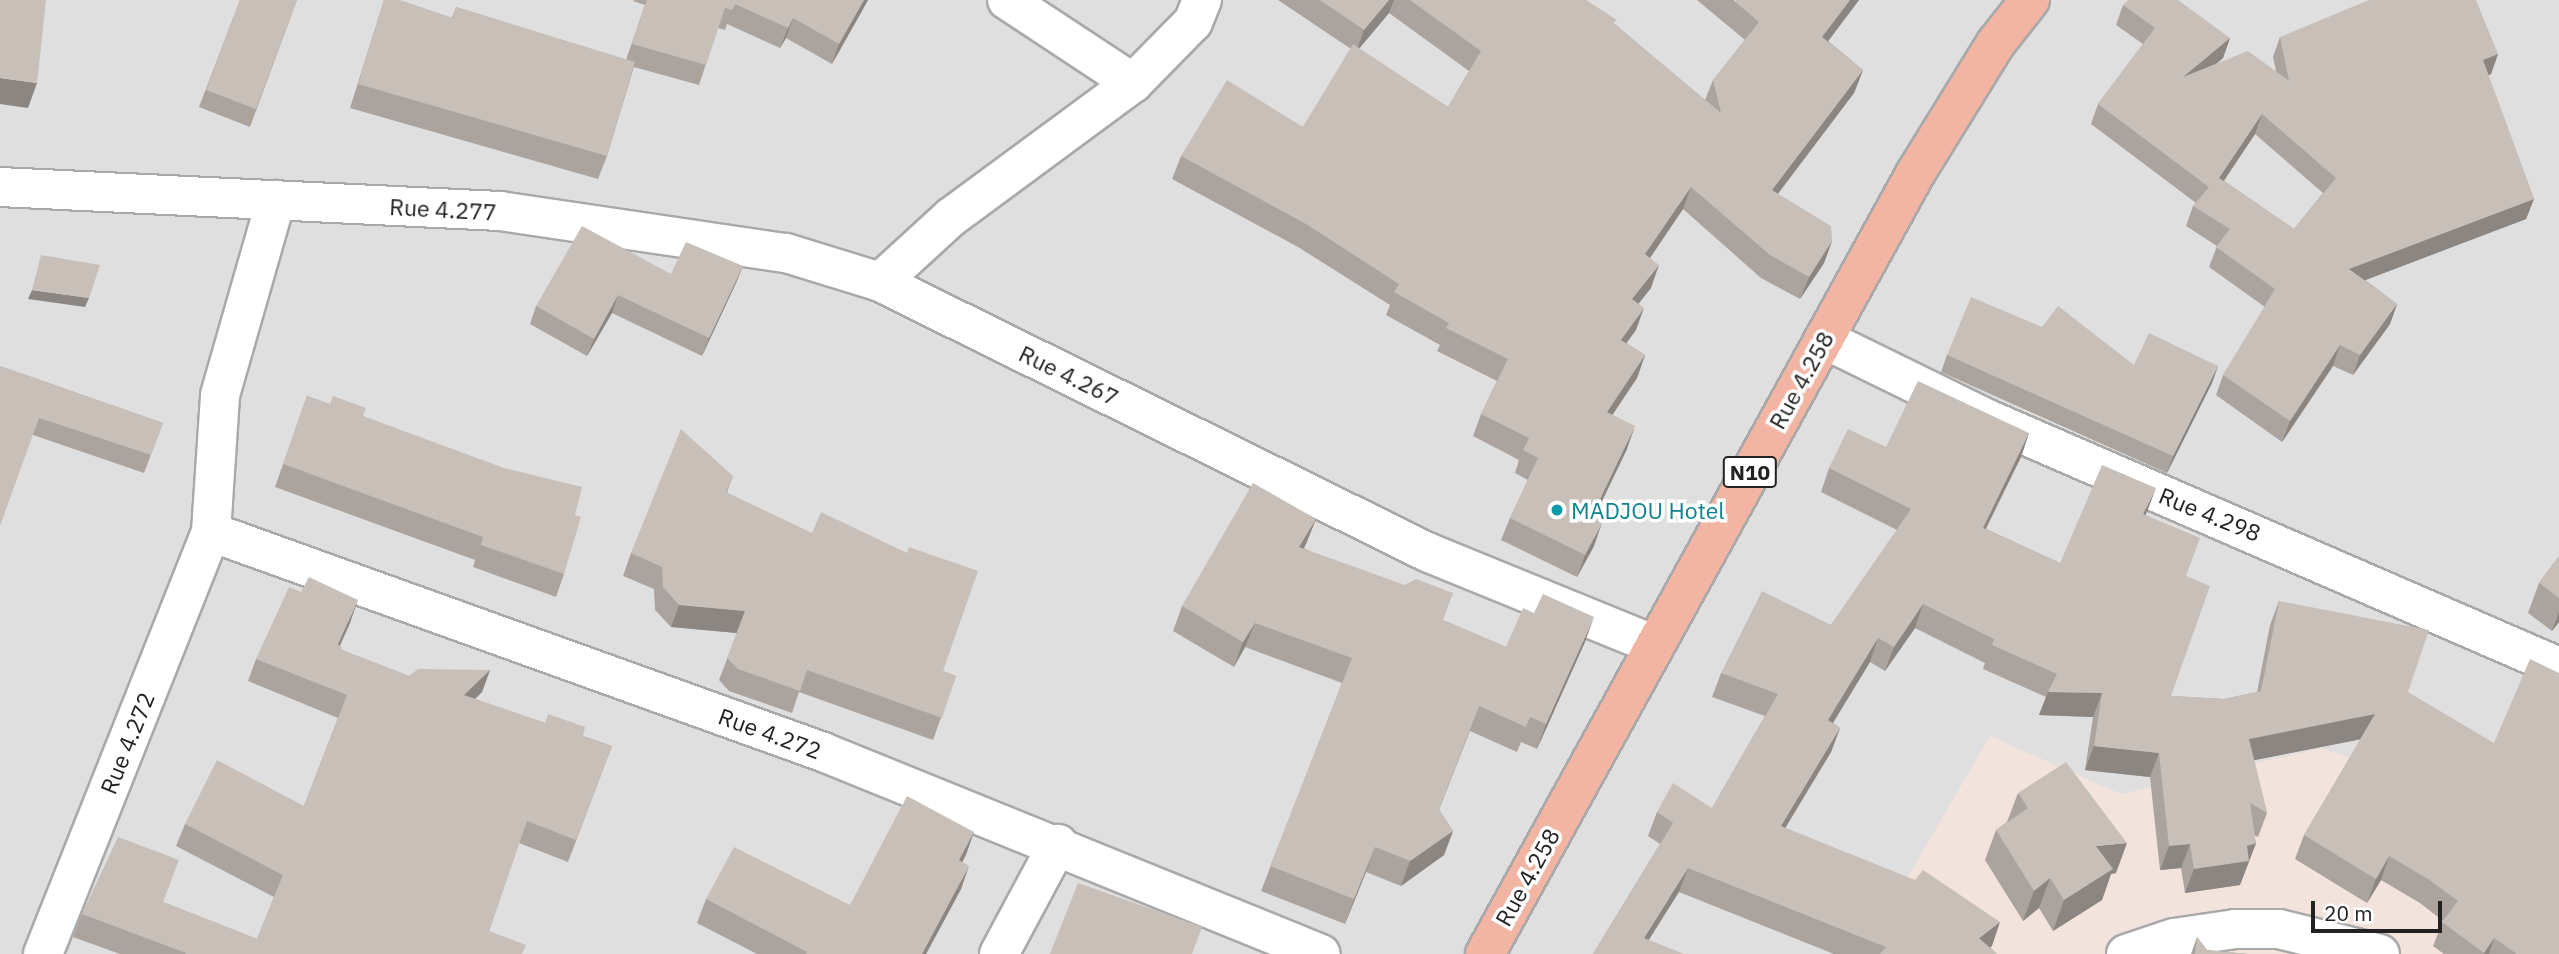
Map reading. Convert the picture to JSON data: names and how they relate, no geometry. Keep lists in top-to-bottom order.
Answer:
{
  "streets": {
    "highway": ["Rue 4.258", "N10"],
    "street": [
      "Rue 4.277",
      "Rue 4.267",
      "Rue 4.298",
      "Rue 4.272"
    ]
  },
  "crossings": [
    ["Rue 4.277", "Rue 4.267"],
    ["Rue 4.277", "Rue 4.272"],
    ["Rue 4.267", "Rue 4.258"],
    ["Rue 4.258", "Rue 4.298"]
  ],
  "places": ["MADJOU Hotel"],
  "scale_bar": "20 m"
}
